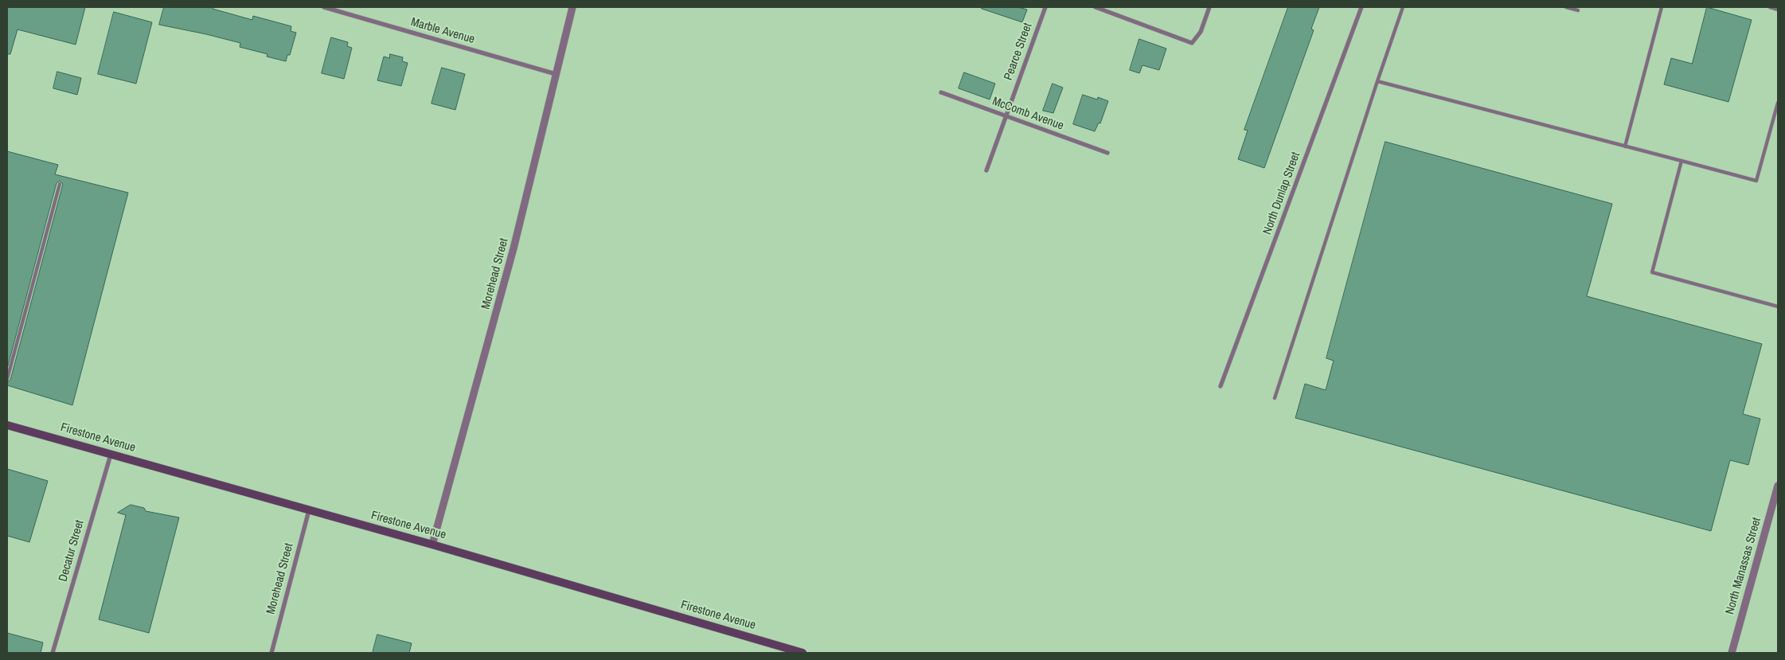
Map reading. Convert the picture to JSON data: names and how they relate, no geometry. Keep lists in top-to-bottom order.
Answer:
{
  "streets": {
    "main road": ["Firestone Avenue"],
    "street": [
      "Marble Avenue",
      "Pearce Street",
      "McComb Avenue",
      "North Dunlap Street",
      "Morehead Street",
      "Decatur Street",
      "North Manassas Street"
    ]
  },
  "crossings": [
    ["Marble Avenue", "Morehead Street"],
    ["Pearce Street", "McComb Avenue"],
    ["Morehead Street", "Firestone Avenue"],
    ["Firestone Avenue", "Decatur Street"]
  ]
}
